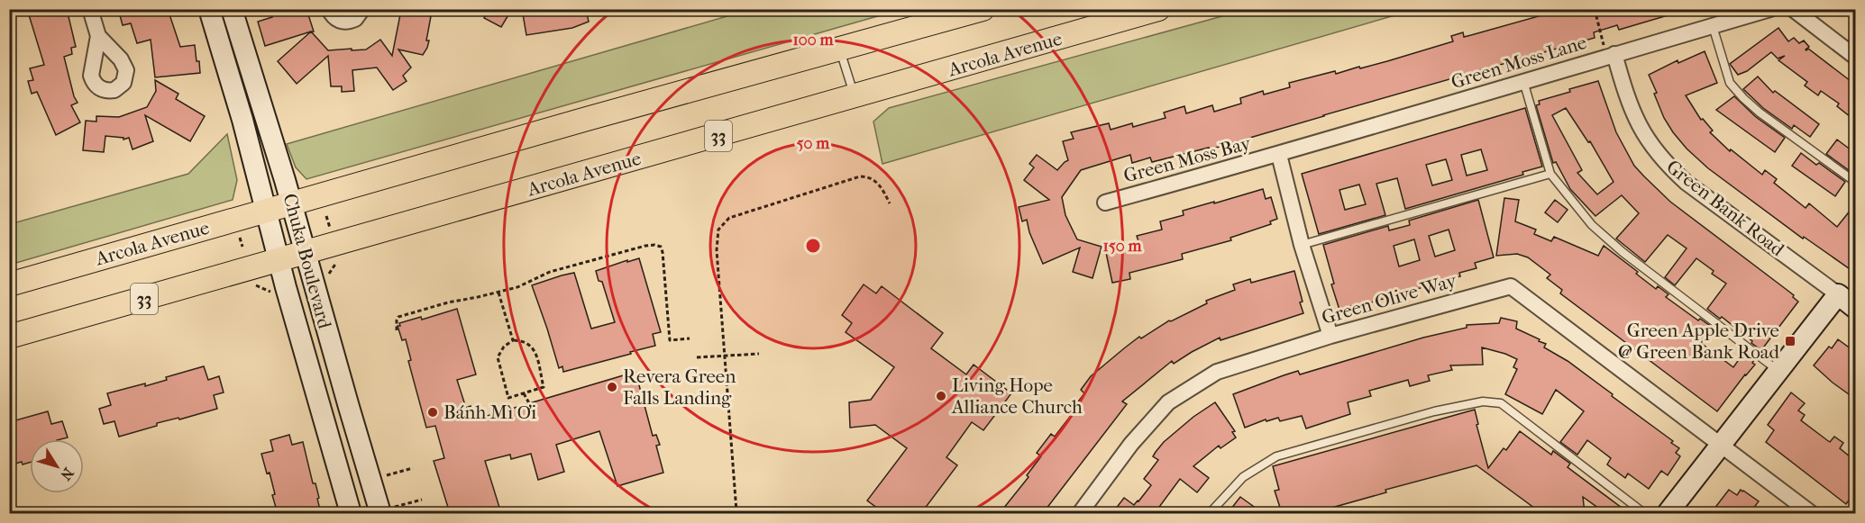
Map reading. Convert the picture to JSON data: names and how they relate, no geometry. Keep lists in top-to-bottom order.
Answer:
{
  "streets": {
    "main road": ["Arcola Avenue", "33"],
    "street": [
      "Green Moss Lane",
      "Green Moss Bay",
      "Green Bank Road",
      "Chuka Boulevard",
      "Green Olive Way"
    ]
  },
  "crossings": [
    ["Arcola Avenue", "Chuka Boulevard"],
    ["Green Moss Lane", "Green Moss Bay"],
    ["Green Moss Lane", "Green Bank Road"]
  ],
  "places": {
    "transit": ["Green Apple Drive @ Green Bank Road"],
    "other": ["Revera Green Falls Landing", "Living Hope Alliance Church", "Bánh Mì Ơi"]
  },
  "north": "bottom right",
  "rings": ["100 m", "50 m", "150 m"]
}
